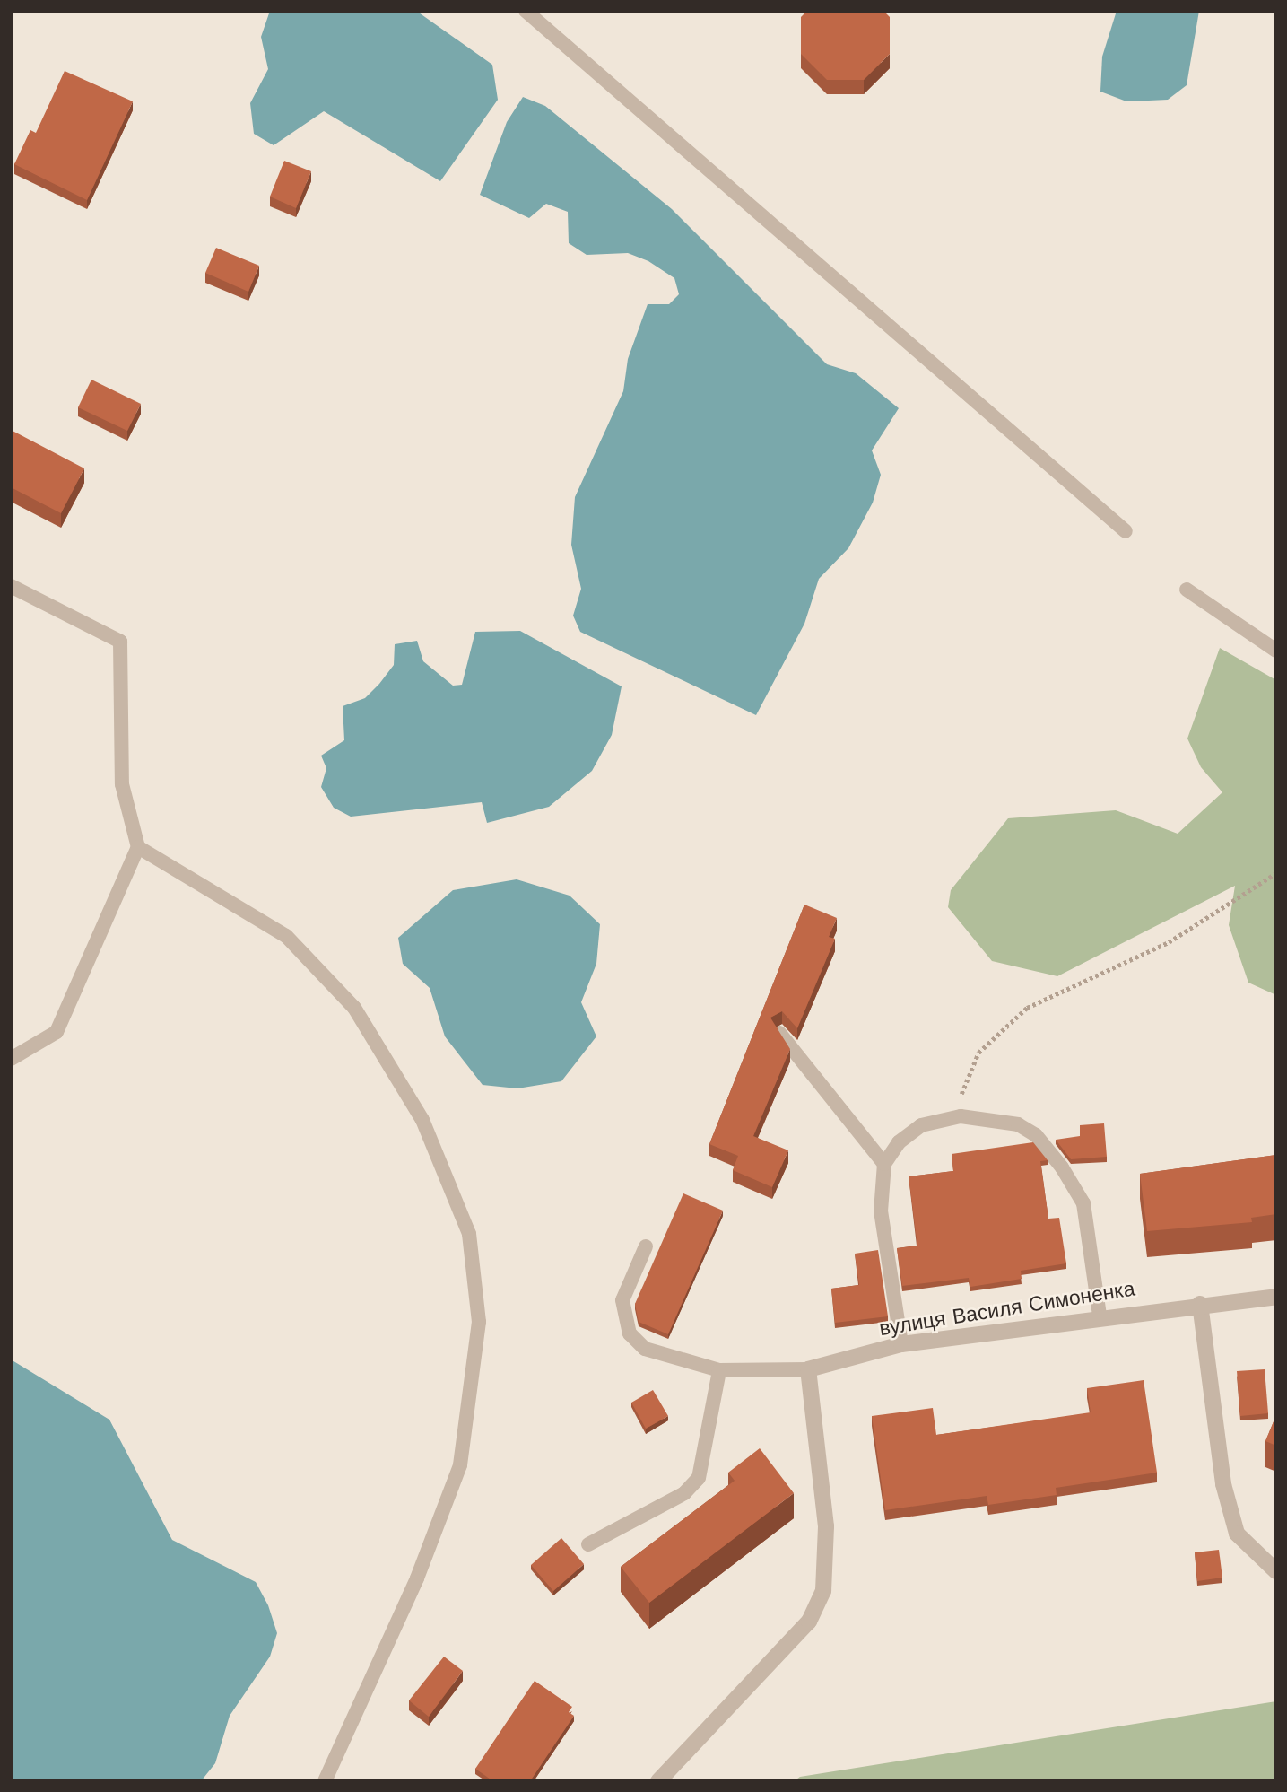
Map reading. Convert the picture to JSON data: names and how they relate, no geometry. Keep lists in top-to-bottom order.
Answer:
{
  "streets": {
    "street": ["вулиця Василя Симоненка"]
  }
}
